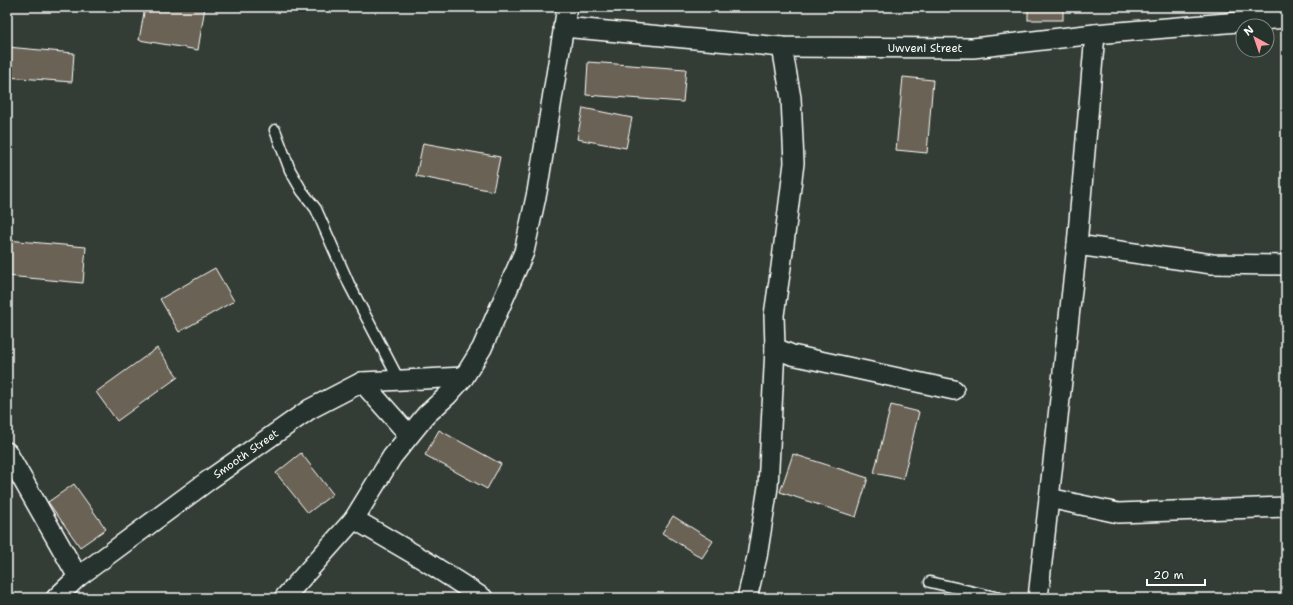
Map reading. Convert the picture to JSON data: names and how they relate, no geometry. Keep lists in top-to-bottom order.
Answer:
{
  "streets": {
    "street": ["Uwveni Street", "Smooth Street"]
  },
  "scale_bar": "20 m",
  "north": "top left"
}
